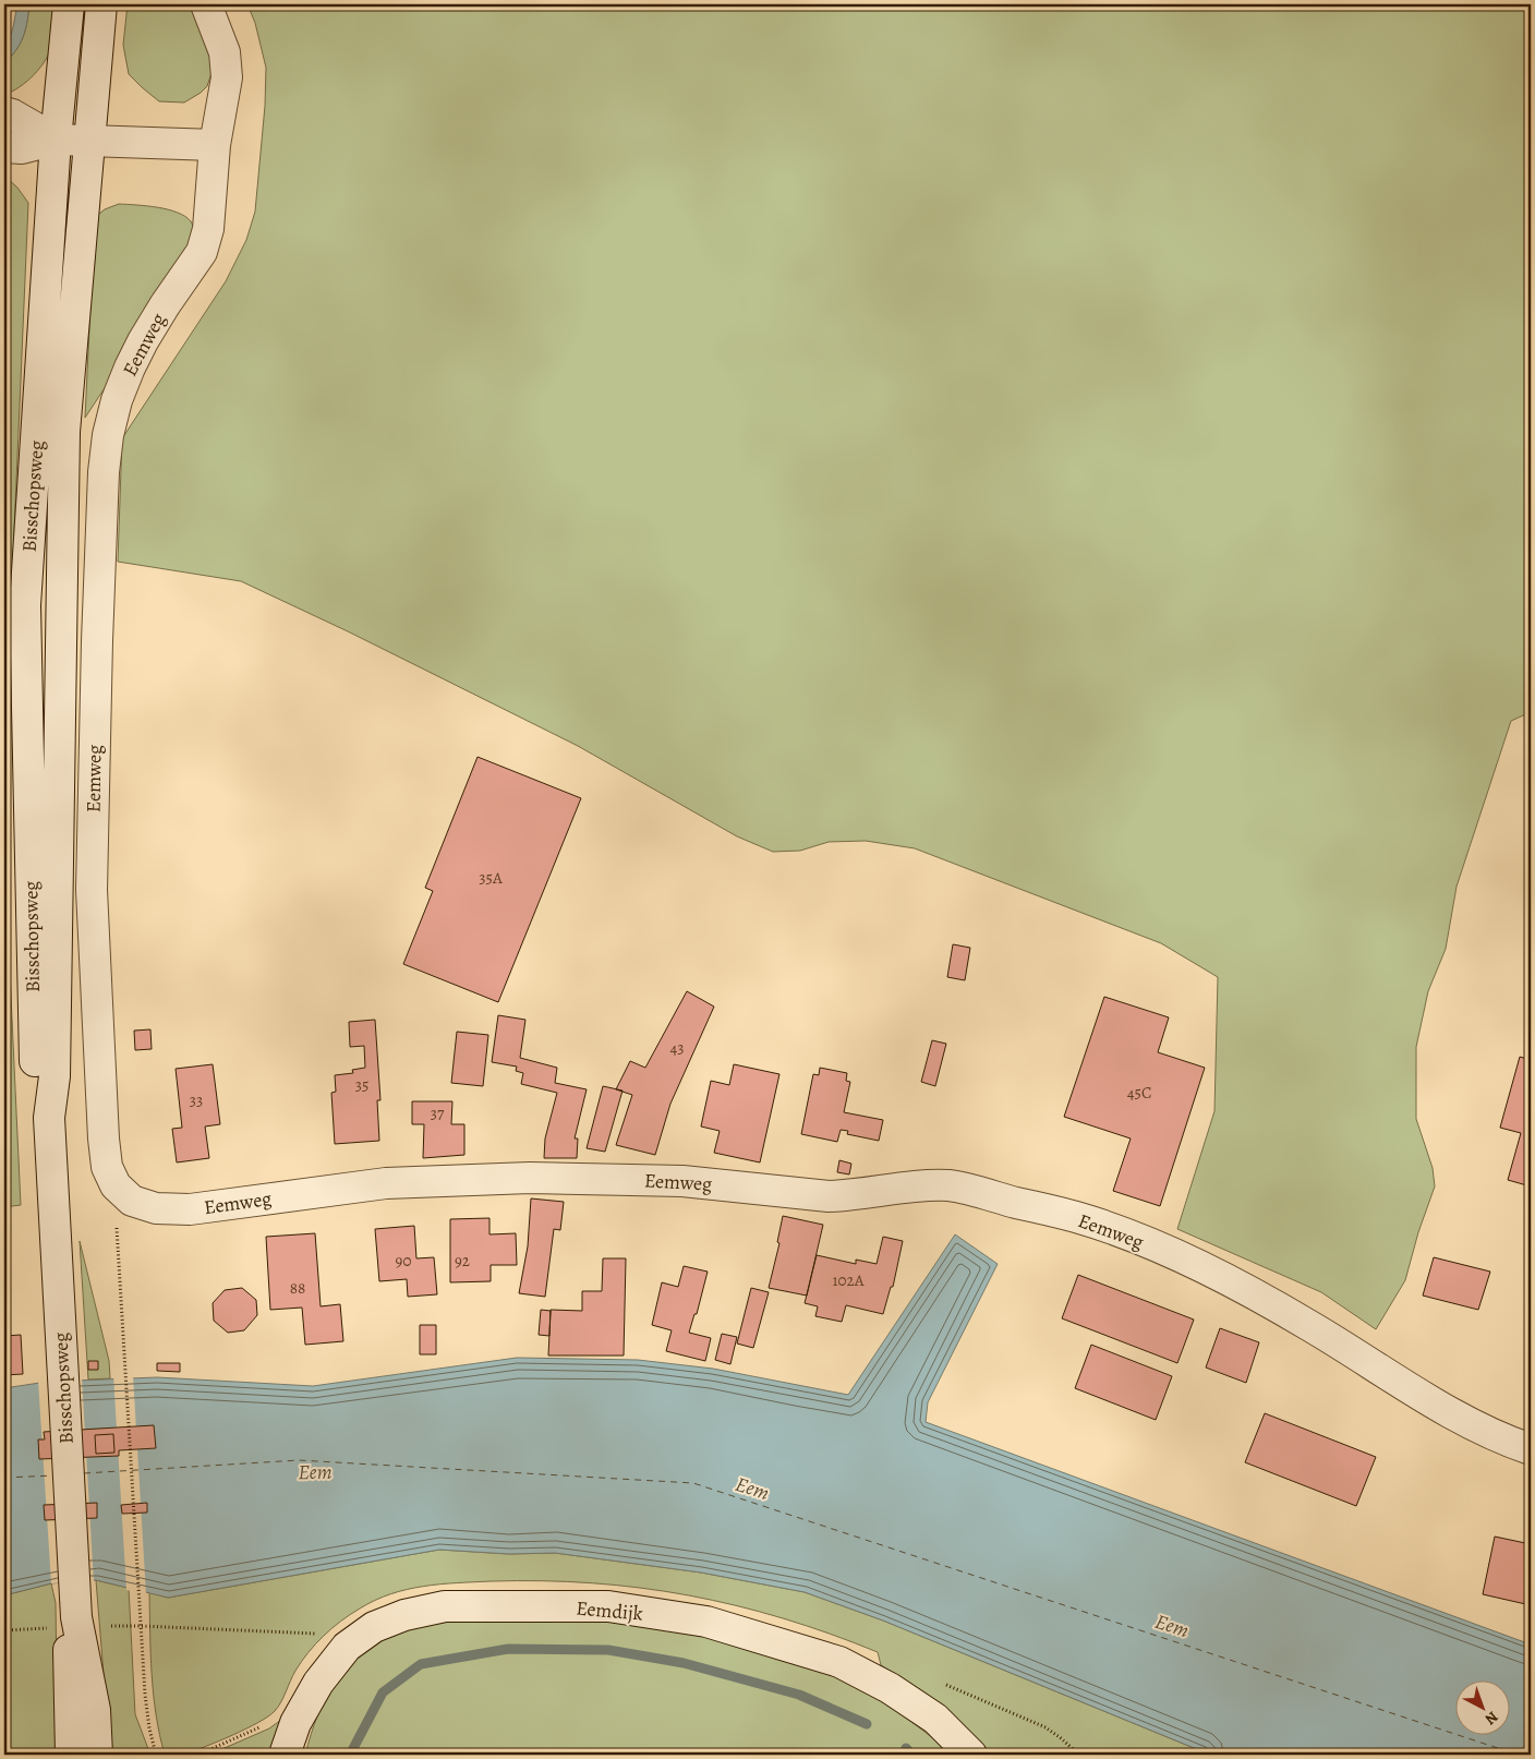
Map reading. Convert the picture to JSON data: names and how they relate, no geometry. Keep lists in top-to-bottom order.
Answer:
{
  "streets": {
    "street": ["Eemweg", "Bisschopsweg", "Eemdijk"]
  },
  "water": ["Eem"],
  "house_numbers": [
    "35A",
    "43",
    "35",
    "45C",
    "33",
    "37",
    "90",
    "92",
    "102A",
    "88"
  ],
  "north": "bottom right"
}
